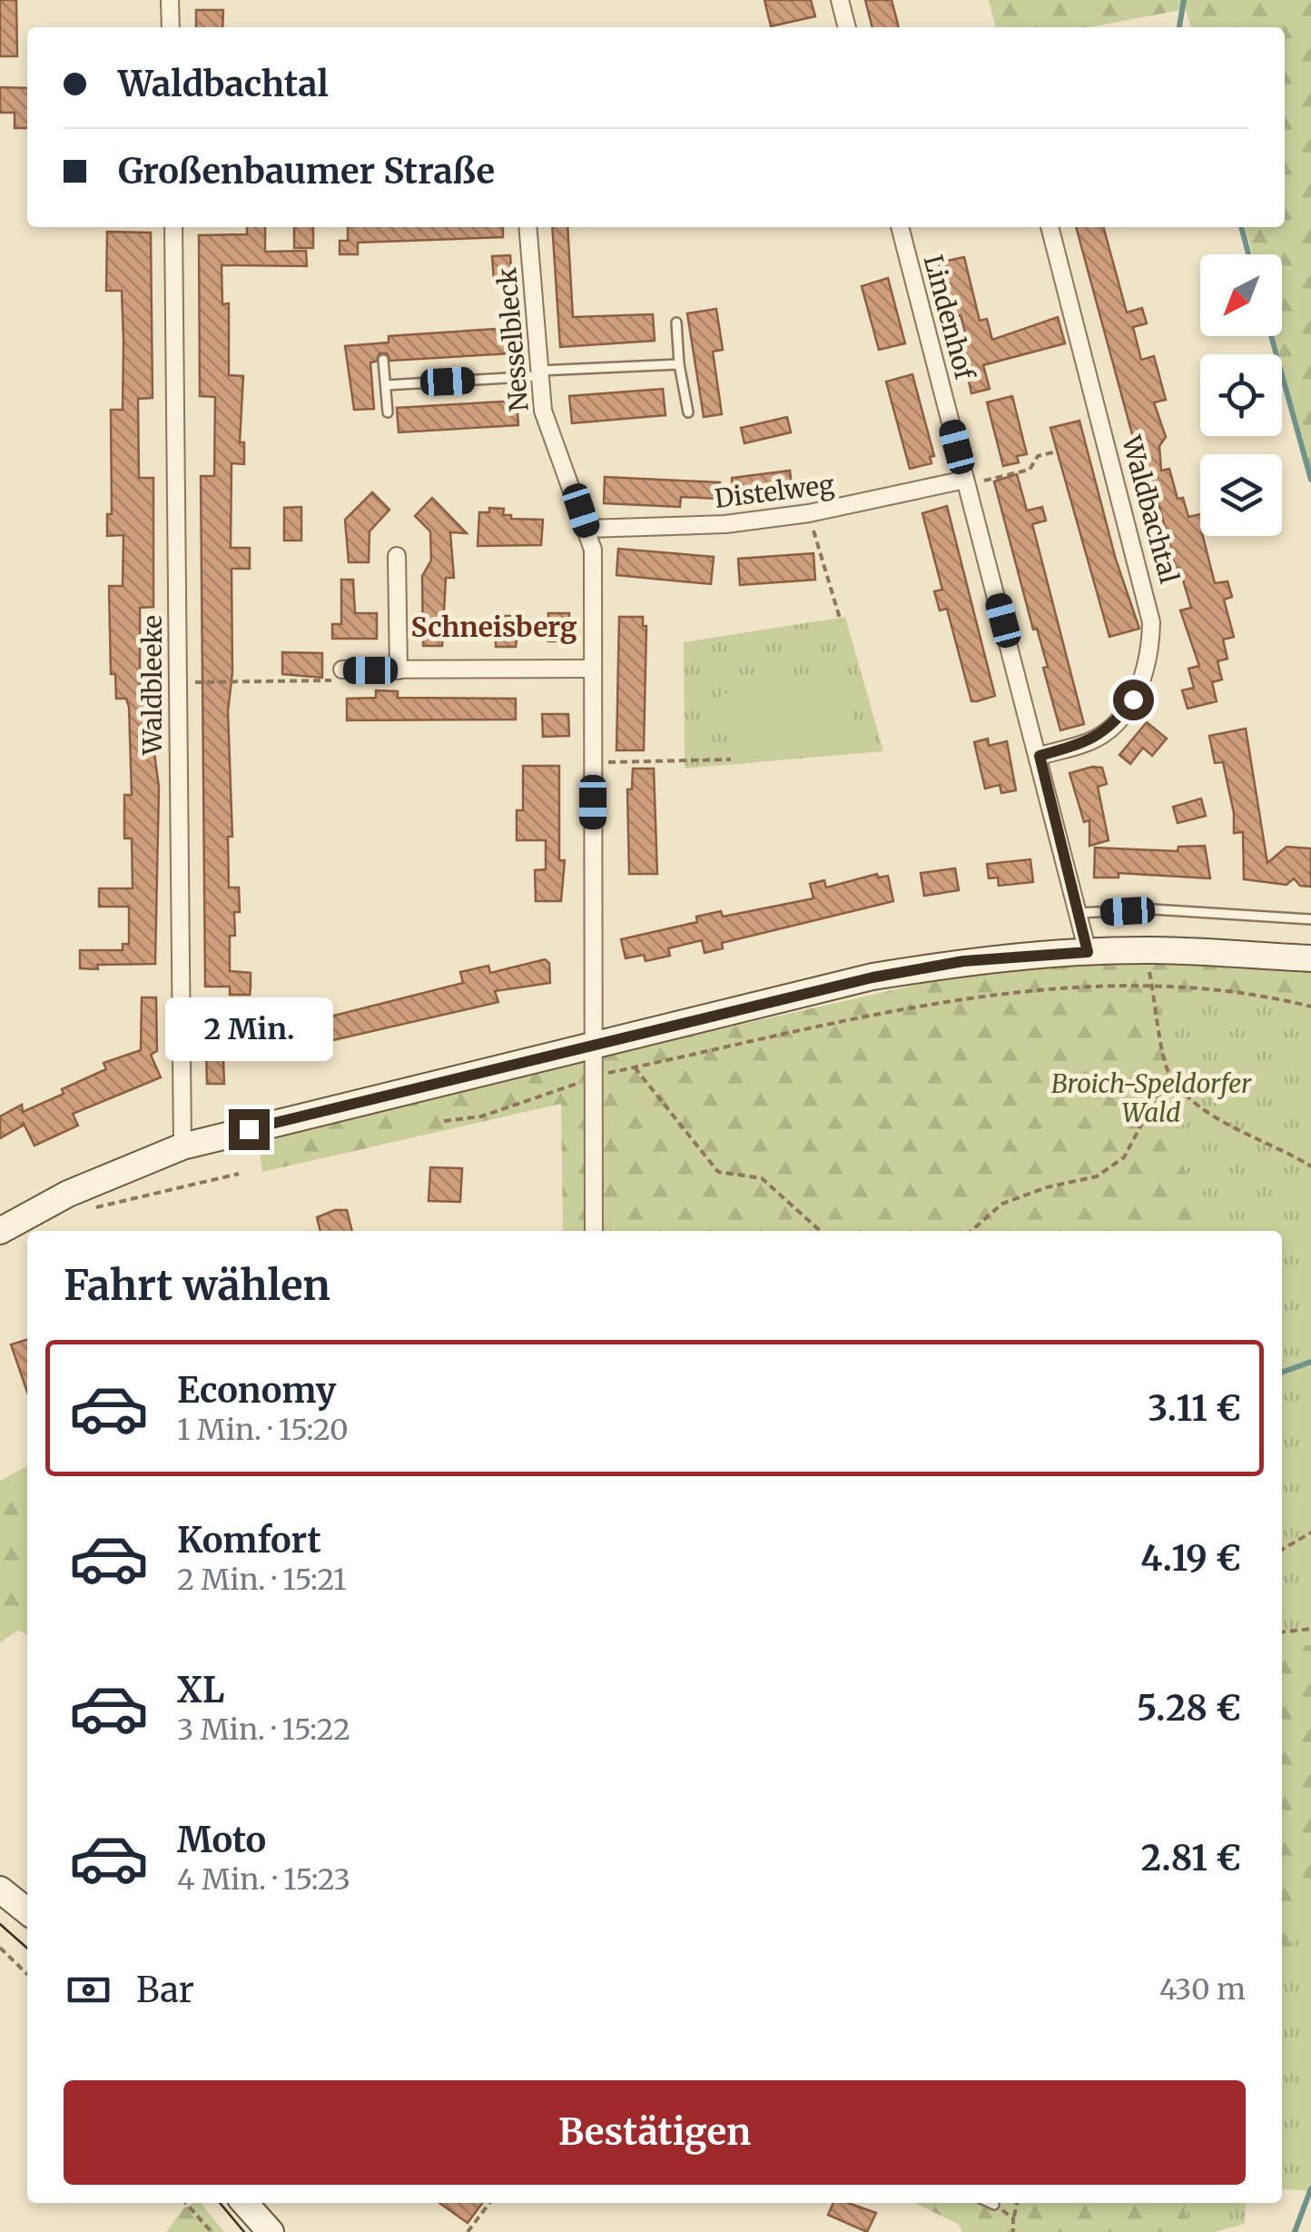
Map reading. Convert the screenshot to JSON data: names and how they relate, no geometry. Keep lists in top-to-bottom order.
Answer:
{
  "streets": {
    "street": [
      "Lindenhof",
      "Nesselbleck",
      "Distelweg",
      "Waldbachtal",
      "Waldbleeke"
    ]
  },
  "crossings": [
    ["Lindenhof", "Distelweg"],
    ["Lindenhof", "Waldbachtal"],
    ["Nesselbleck", "Distelweg"]
  ],
  "districts": ["Schneisberg"],
  "parks": ["Broich-Speldorfer Wald"],
  "north": "bottom left",
  "page": {
    "banner": ["Waldbachtal", "Großenbaumer Straße"],
    "bubble": "2 Min.",
    "heading": "Fahrt wählen",
    "list": [
      {
        "name": "Economy",
        "note": "1 Min. · 15:20",
        "value": "3.11 €"
      },
      {
        "name": "Komfort",
        "note": "2 Min. · 15:21",
        "value": "4.19 €"
      },
      {
        "name": "XL",
        "note": "3 Min. · 15:22",
        "value": "5.28 €"
      },
      {
        "name": "Moto",
        "note": "4 Min. · 15:23",
        "value": "2.81 €"
      }
    ],
    "pay": ["Bar", "430 m"],
    "buttons": "Bestätigen"
  }
}
